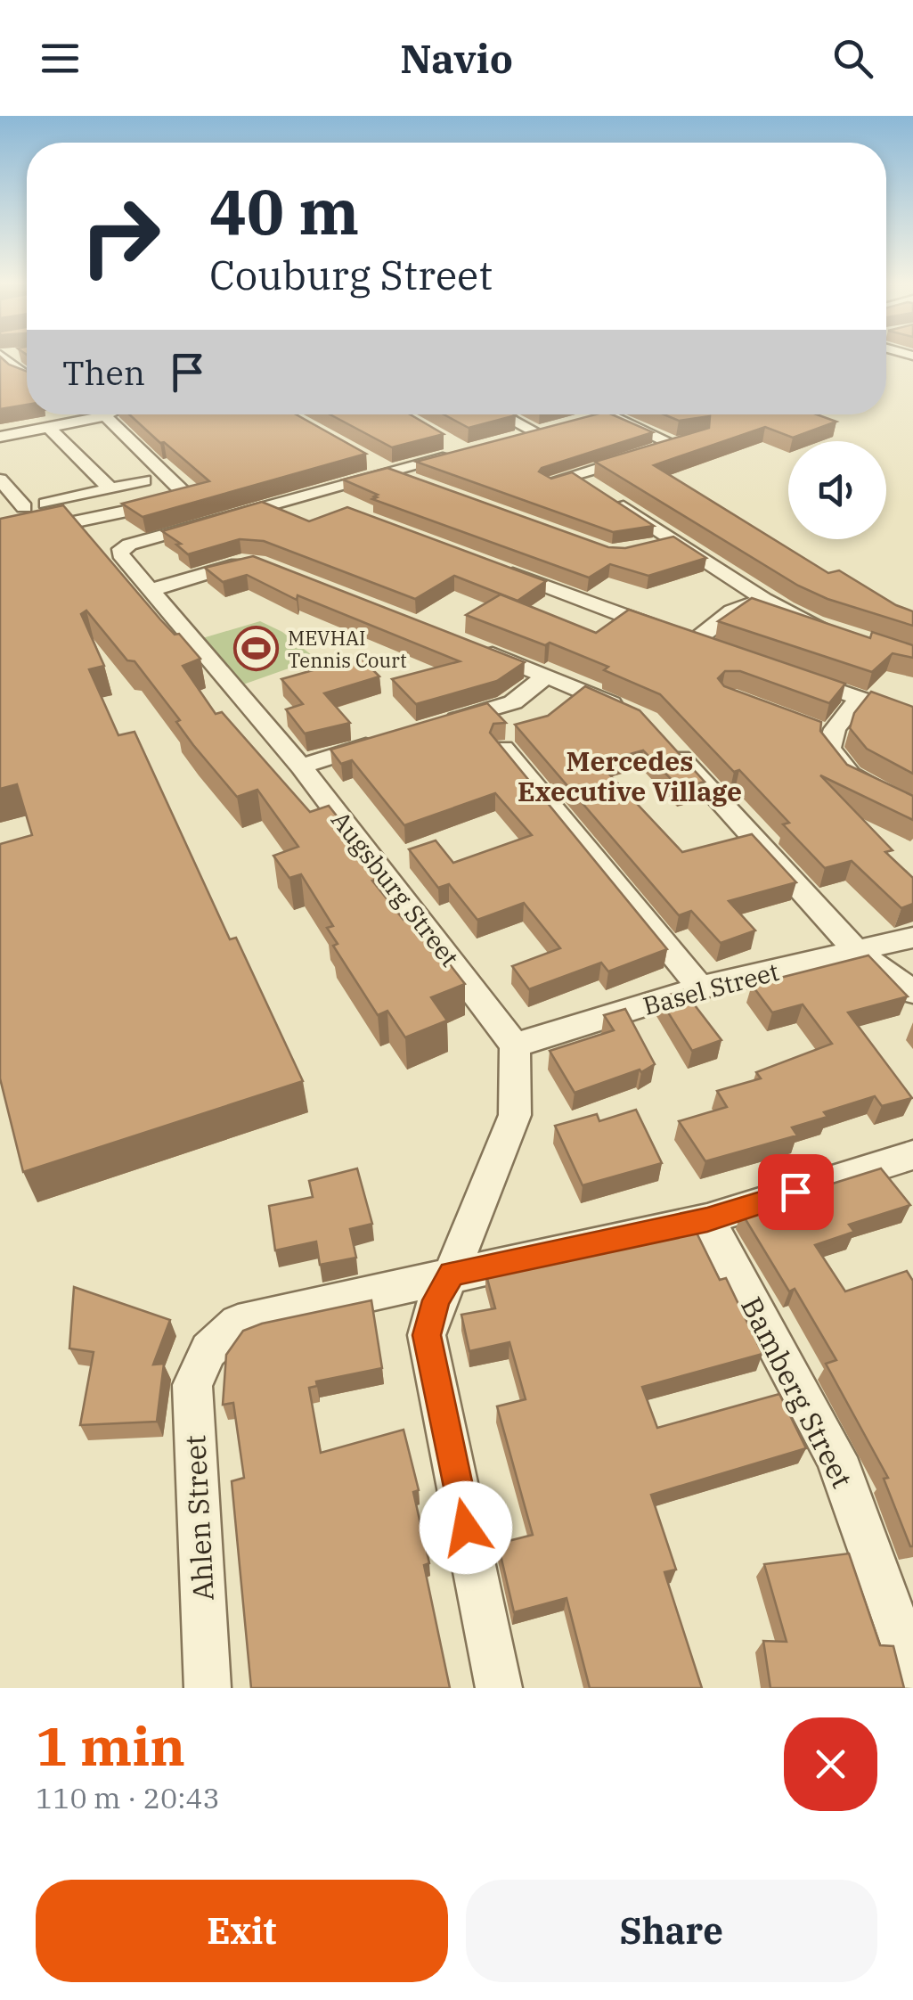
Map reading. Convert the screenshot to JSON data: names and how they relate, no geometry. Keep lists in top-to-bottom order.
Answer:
{
  "streets": {
    "street": [
      "Augsburg Street",
      "Basel Street",
      "Bamberg Street",
      "Ahlen Street"
    ]
  },
  "crossings": [
    ["Augsburg Street", "Basel Street"]
  ],
  "districts": ["Mercedes Executive Village"],
  "places": {
    "sports": ["MEVHAI Tennis Court"]
  },
  "page": {
    "header": "Navio",
    "turn": ["40 m", "Couburg Street"],
    "then": "Then",
    "heading": ["1 min", "110 m · 20:43"],
    "buttons": ["Exit", "Share"]
  }
}
